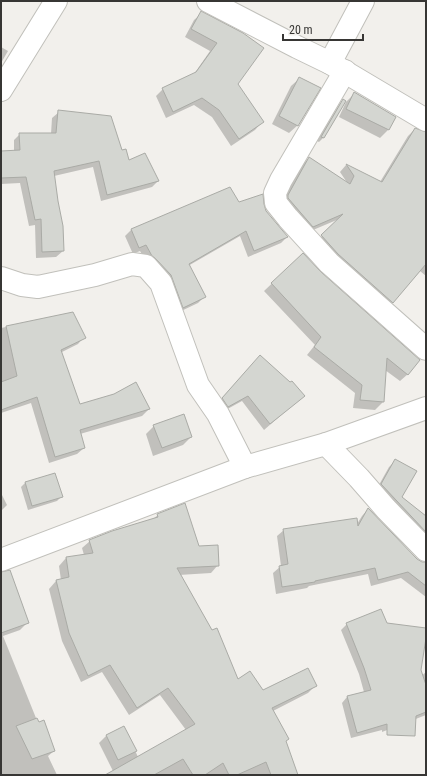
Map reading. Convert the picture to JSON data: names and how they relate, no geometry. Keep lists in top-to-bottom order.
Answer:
{
  "scale_bar": "20 m"
}
